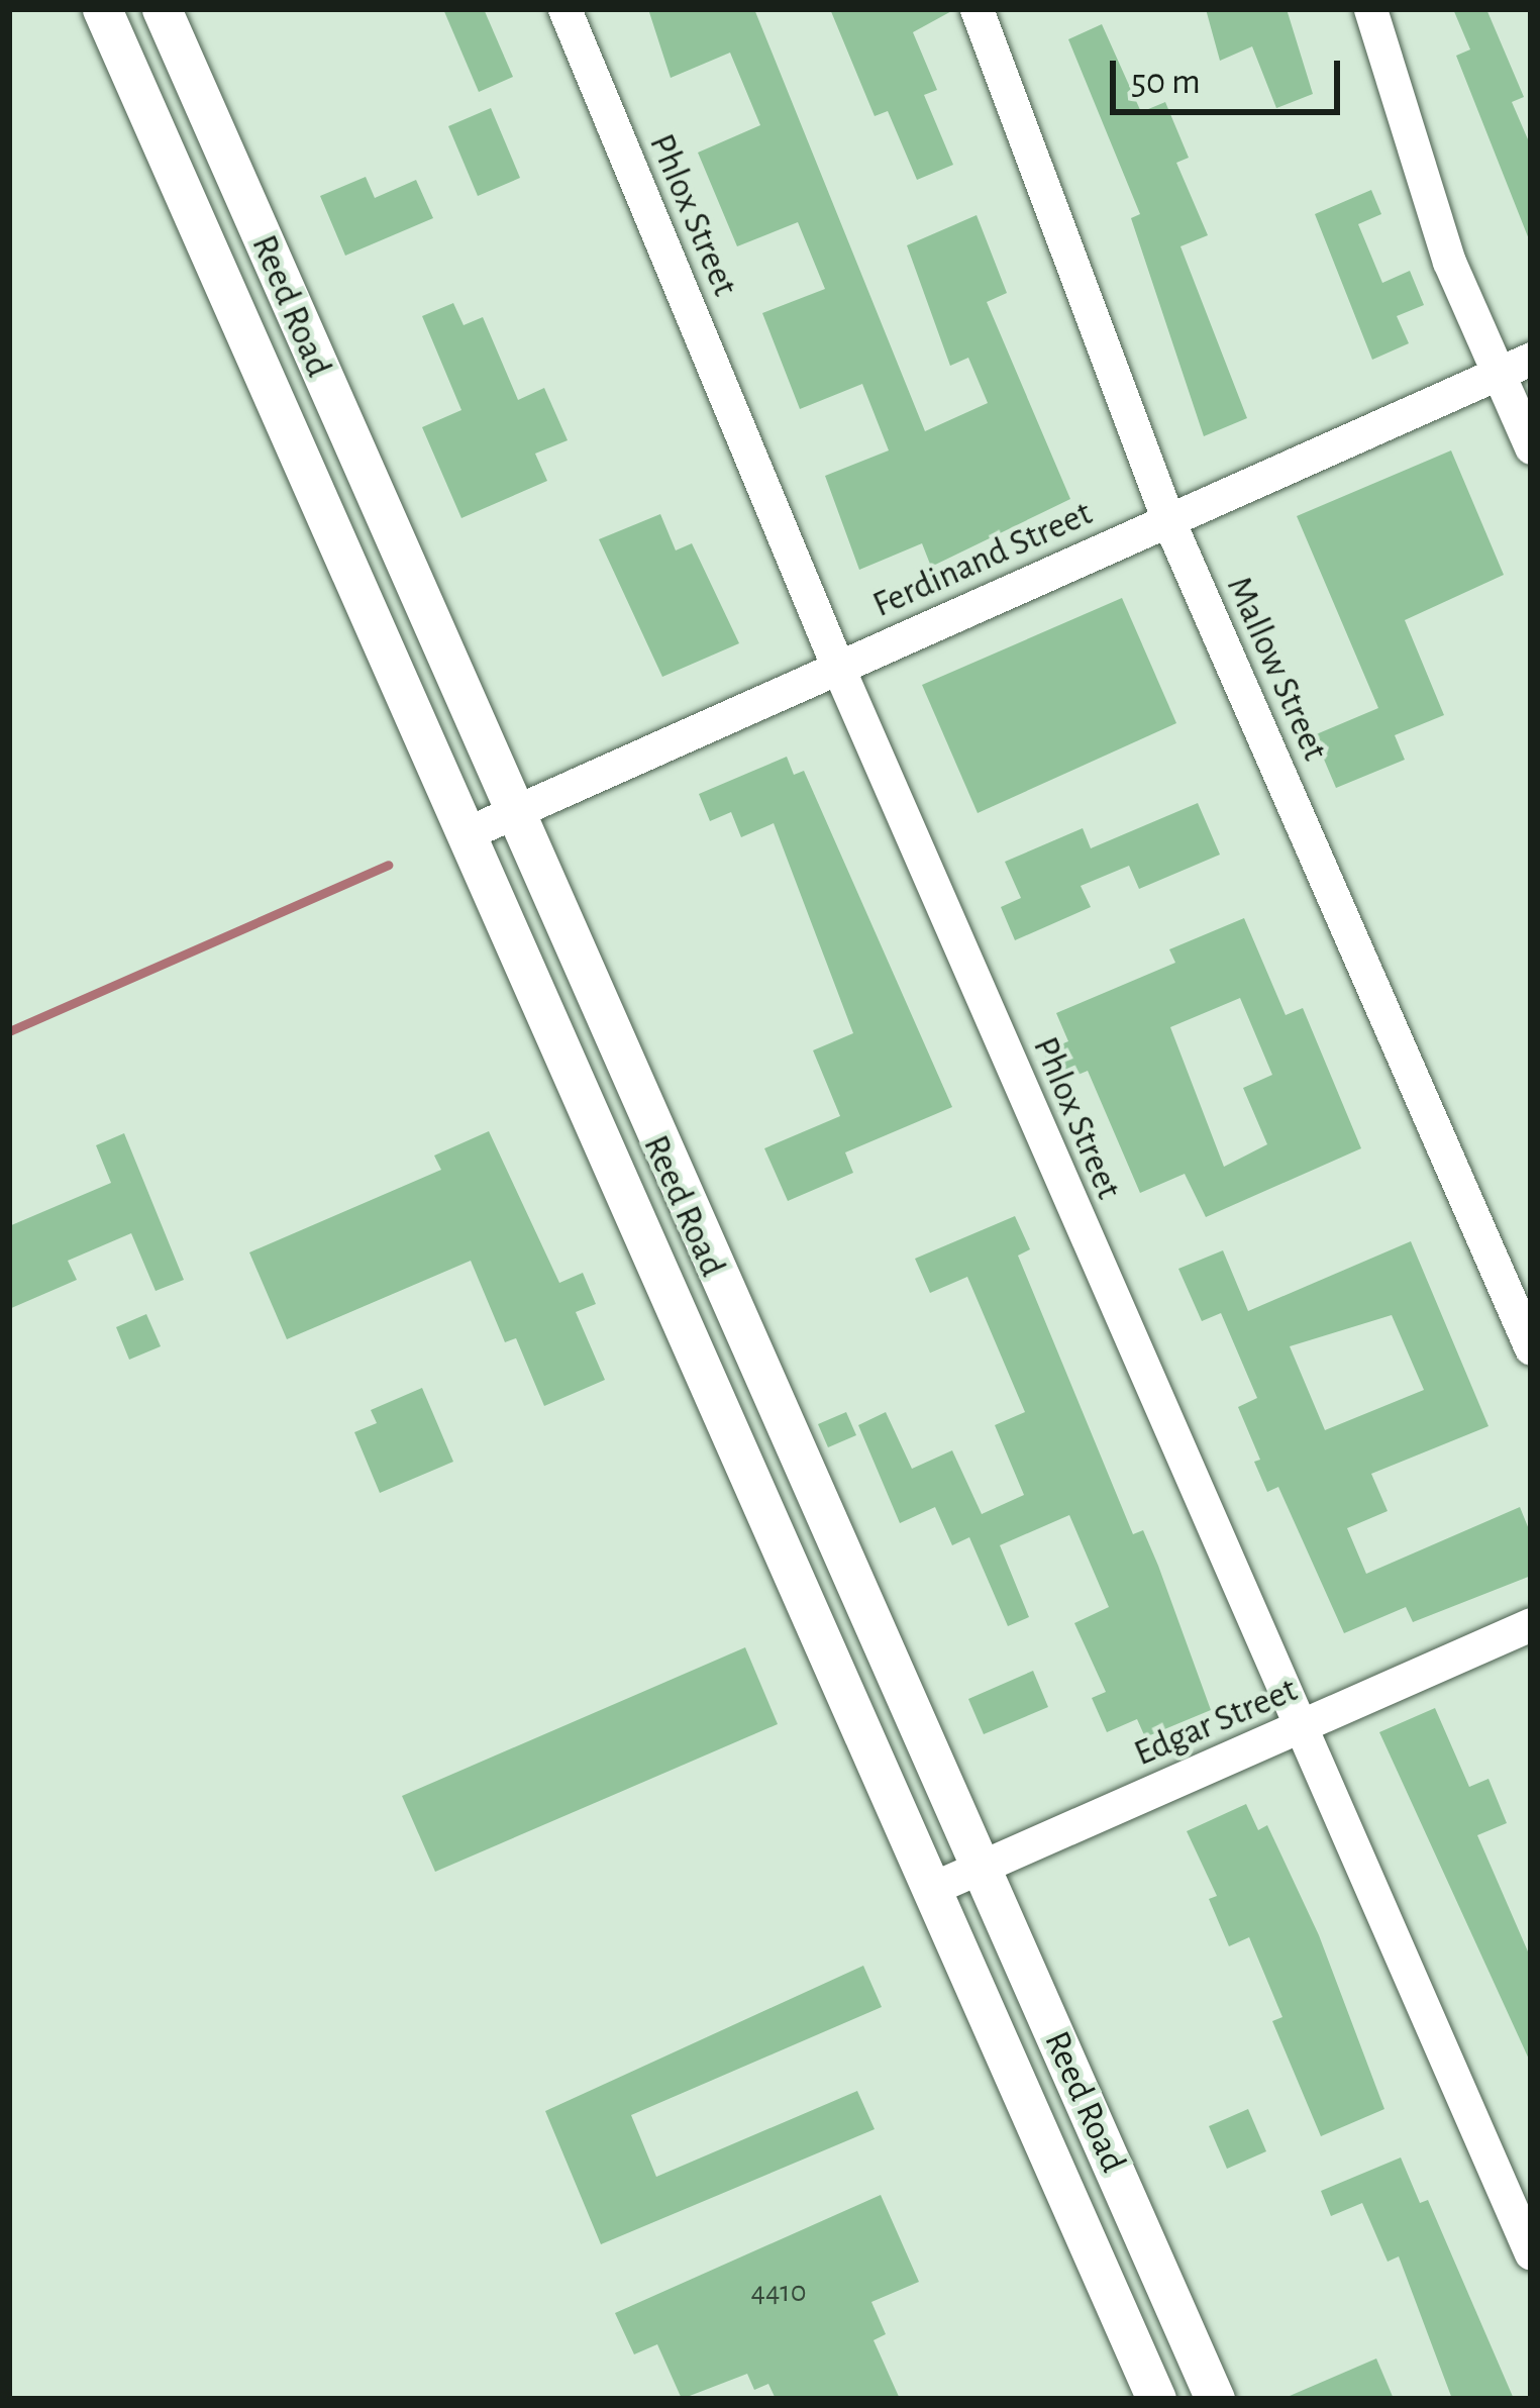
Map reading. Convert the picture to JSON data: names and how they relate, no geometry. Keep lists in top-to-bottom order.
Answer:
{
  "streets": {
    "street": [
      "Phlox Street",
      "Reed Road",
      "Ferdinand Street",
      "Mallow Street",
      "Edgar Street"
    ]
  },
  "crossings": [
    ["Phlox Street", "Ferdinand Street"],
    ["Phlox Street", "Edgar Street"],
    ["Reed Road", "Ferdinand Street"],
    ["Reed Road", "Edgar Street"],
    ["Ferdinand Street", "Mallow Street"]
  ],
  "house_numbers": ["4410"],
  "scale_bar": "50 m"
}
